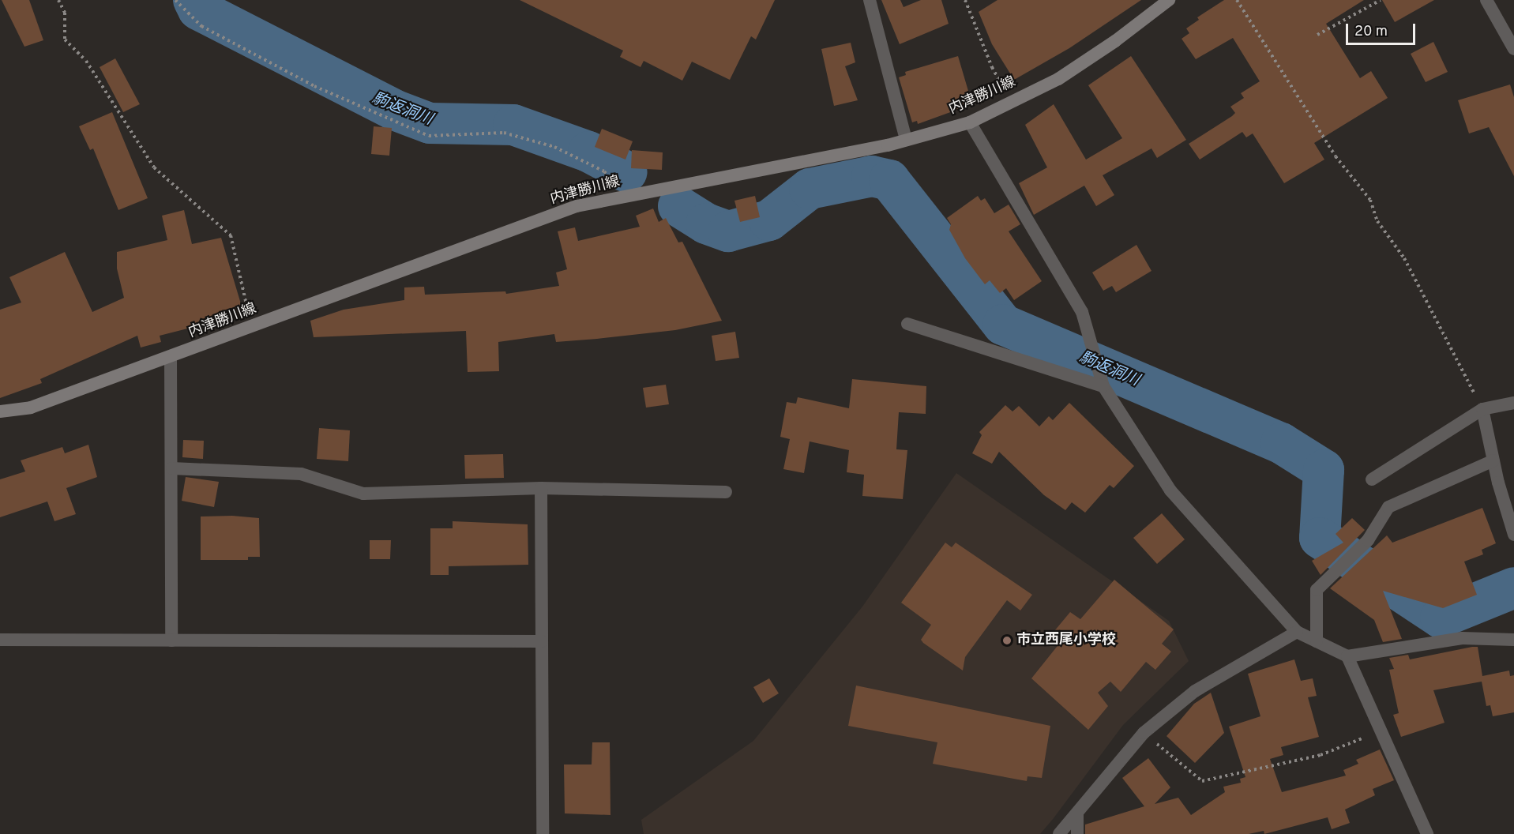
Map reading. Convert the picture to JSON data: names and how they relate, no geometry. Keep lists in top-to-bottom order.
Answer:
{
  "streets": {
    "main road": ["内津勝川線"]
  },
  "water": ["駒返洞川"],
  "places": ["市立西尾小学校"],
  "scale_bar": "20 m"
}
